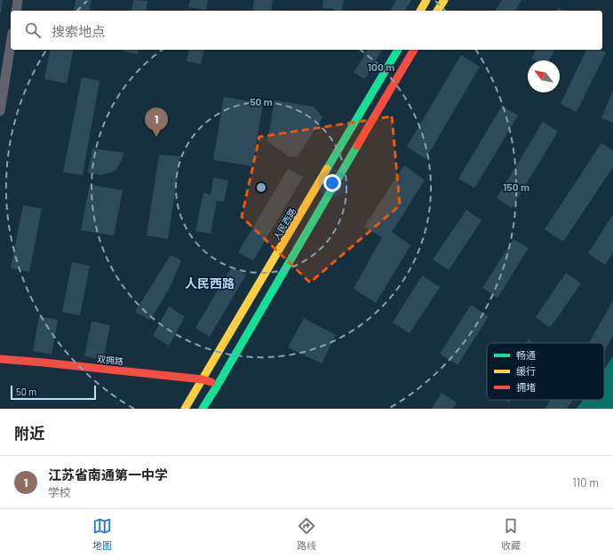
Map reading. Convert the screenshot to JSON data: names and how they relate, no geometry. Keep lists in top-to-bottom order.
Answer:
{
  "streets": {
    "main road": ["人民西路", "双拥路"]
  },
  "crossings": [
    ["人民西路", "双拥路"]
  ],
  "districts": ["人民西路"],
  "legend": ["畅通", "缓行", "拥堵"],
  "scale_bar": "50 m",
  "north": "top left",
  "page": {
    "search": "搜索地点",
    "pins": "1",
    "scale": "50 m",
    "heading": "附近",
    "list": [
      {
        "mark": "1",
        "name": "江苏省南通第一中学",
        "note": "学校",
        "value": "110 m"
      }
    ],
    "nav": ["地图", "路线", "收藏"]
  },
  "rings": ["100 m", "50 m", "150 m"]
}
